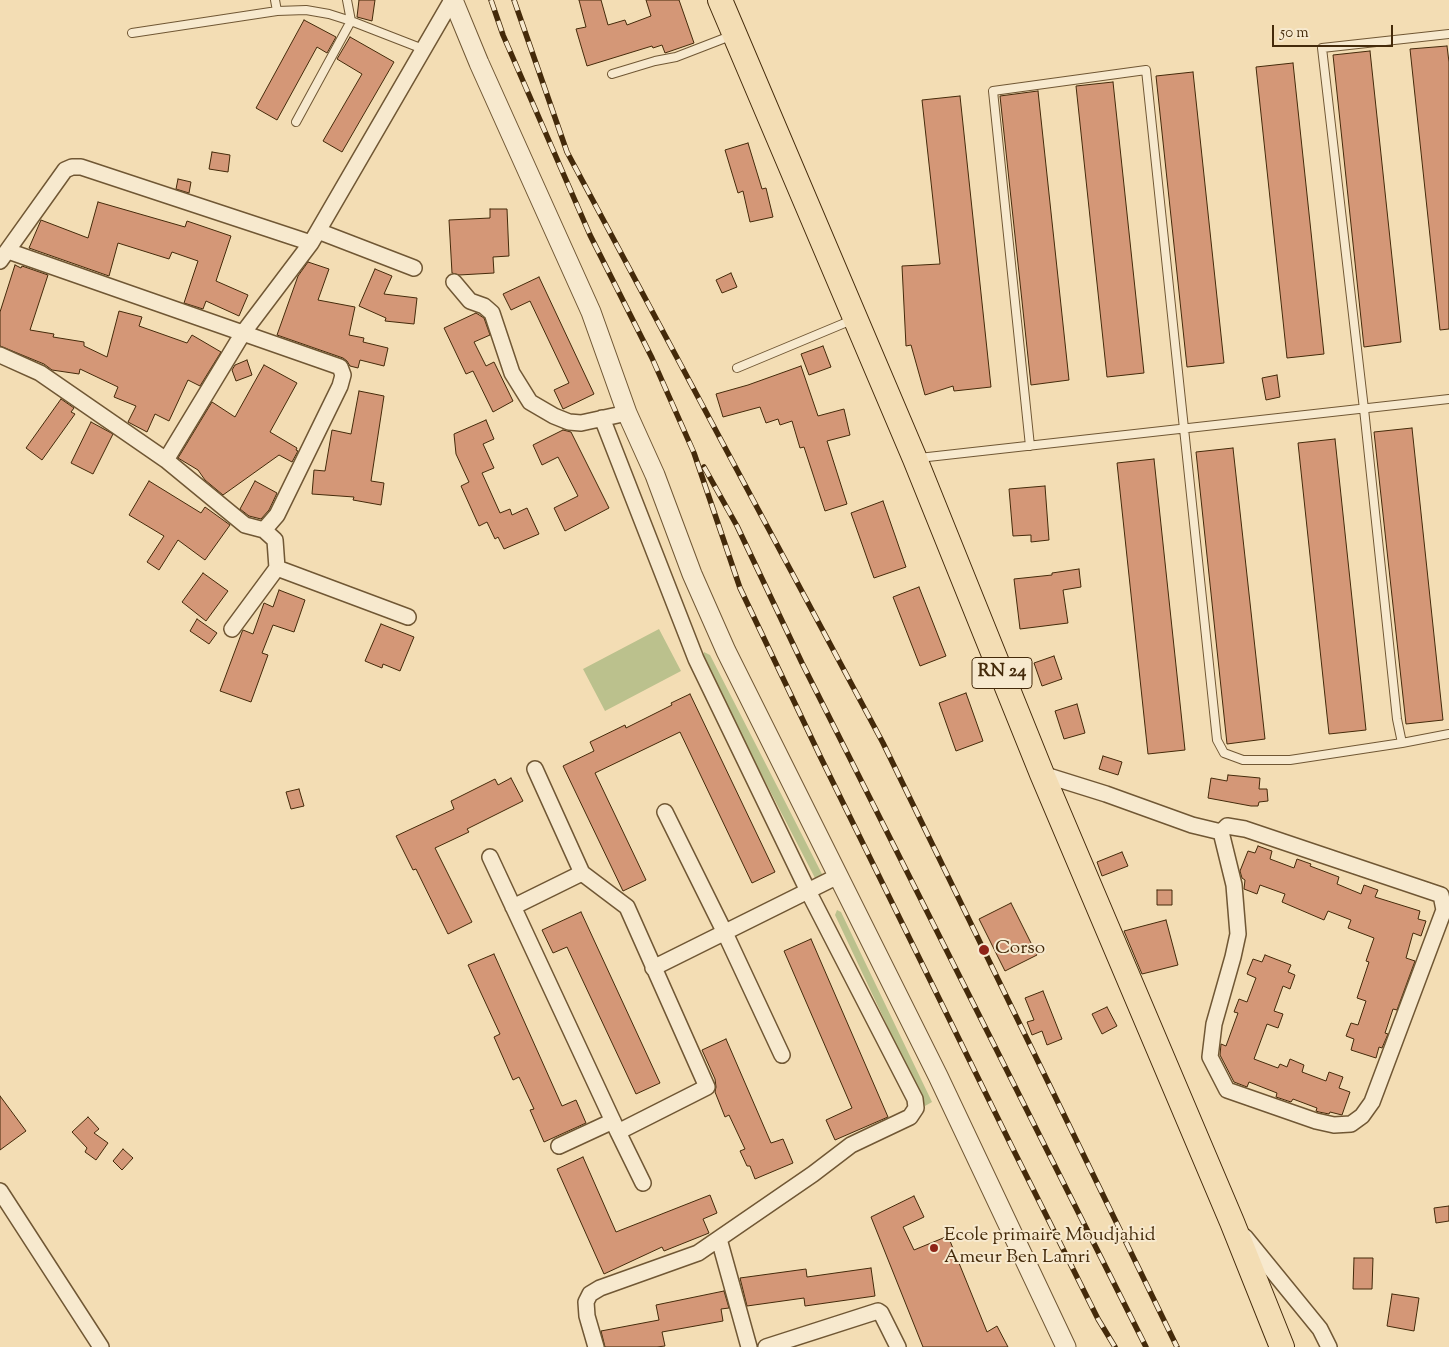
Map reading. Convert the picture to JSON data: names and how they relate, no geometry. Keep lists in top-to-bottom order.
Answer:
{
  "streets": {
    "main road": ["RN 24"]
  },
  "places": ["Corso", "Ecole primaire Moudjahid Ameur Ben Lamri"],
  "scale_bar": "50 m"
}
